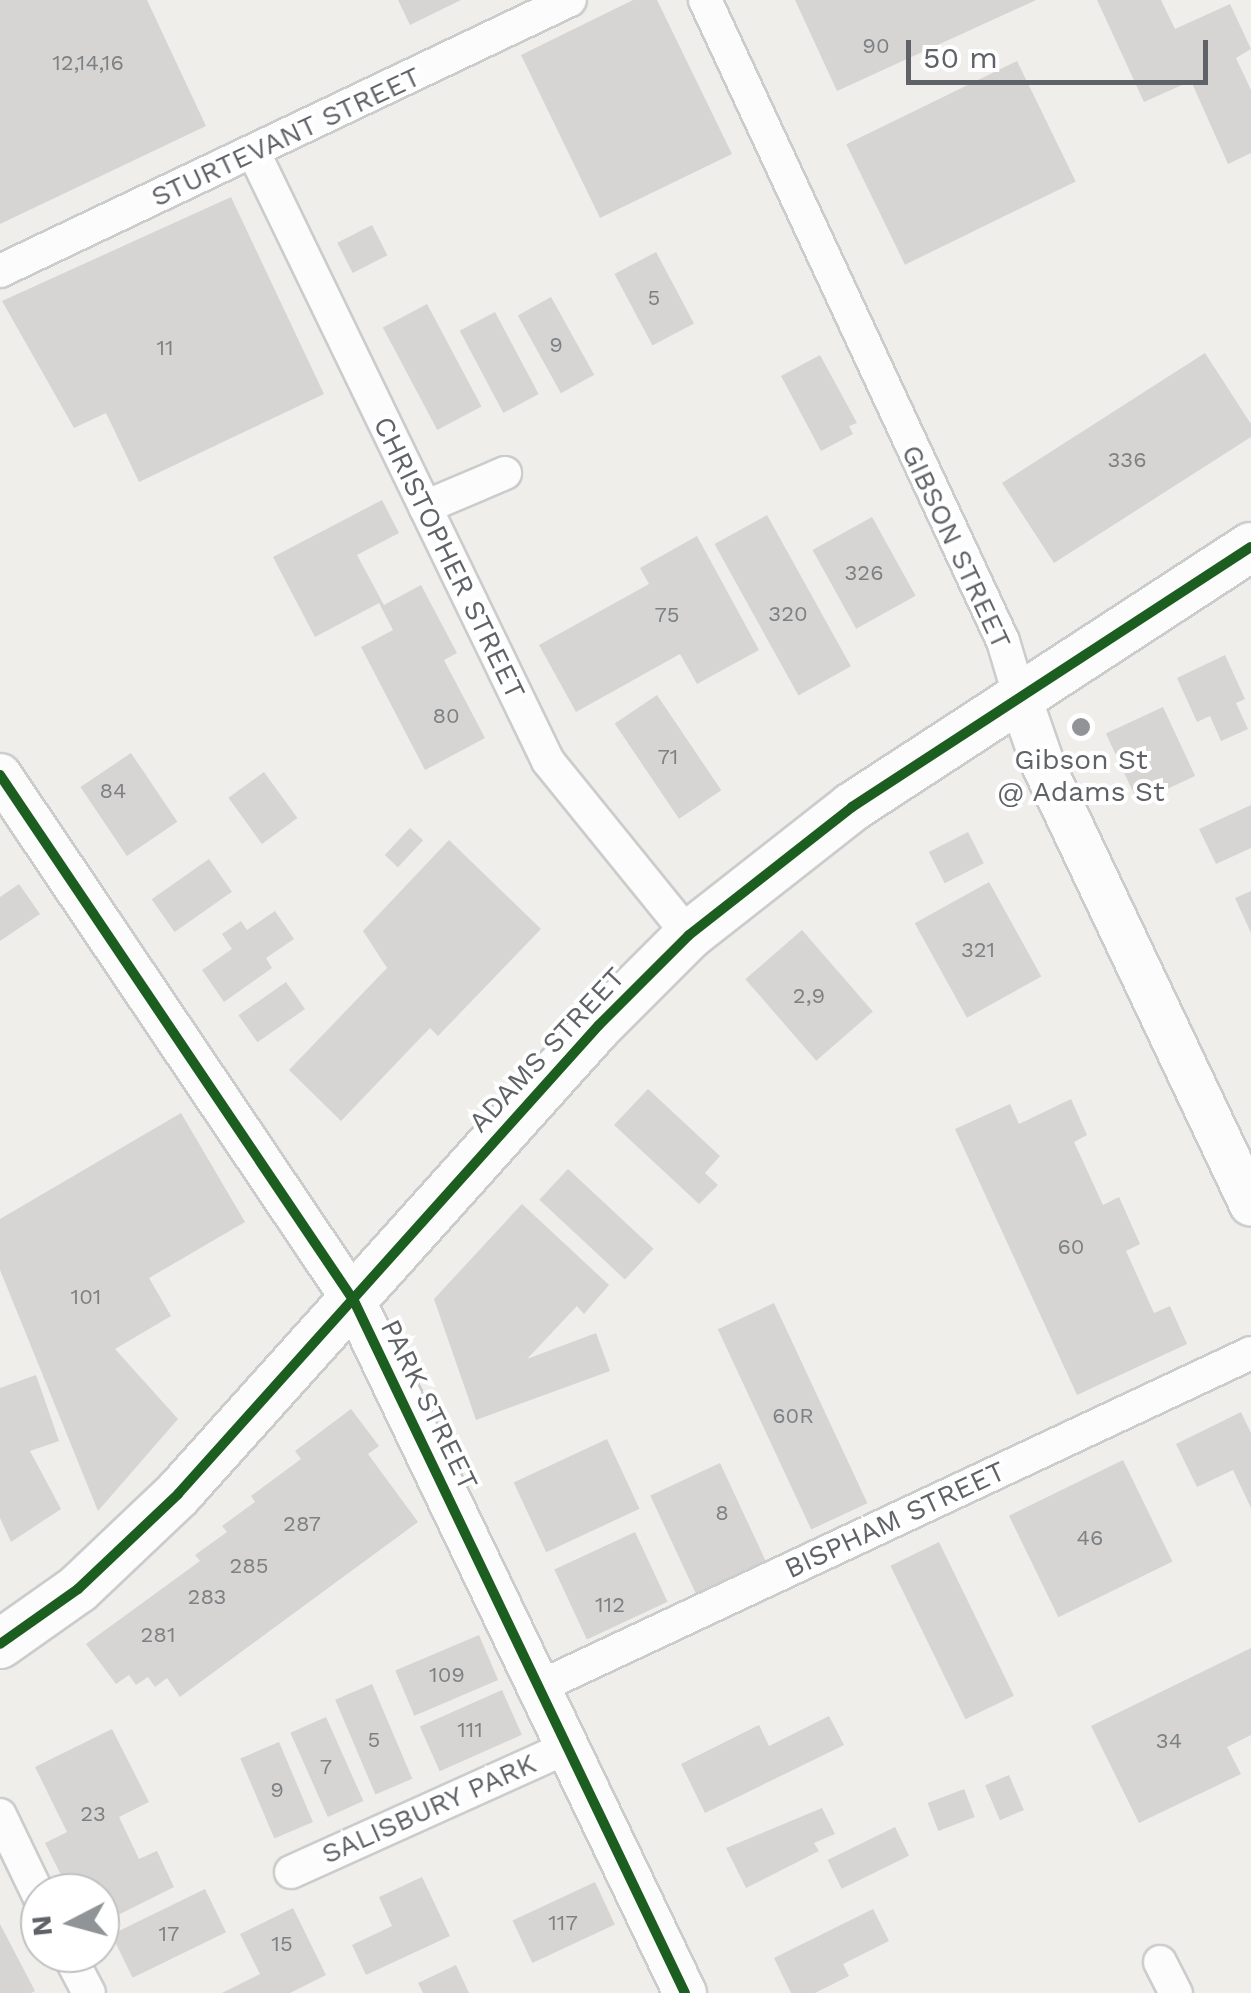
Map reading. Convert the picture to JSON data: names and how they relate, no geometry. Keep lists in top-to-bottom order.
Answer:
{
  "streets": {
    "main road": ["ADAMS STREET"],
    "street": [
      "STURTEVANT STREET",
      "GIBSON STREET",
      "CHRISTOPHER STREET",
      "PARK STREET",
      "BISPHAM STREET",
      "SALISBURY PARK"
    ]
  },
  "crossings": [
    ["STURTEVANT STREET", "CHRISTOPHER STREET"],
    ["GIBSON STREET", "ADAMS STREET"],
    ["CHRISTOPHER STREET", "ADAMS STREET"],
    ["ADAMS STREET", "PARK STREET"],
    ["PARK STREET", "BISPHAM STREET"],
    ["PARK STREET", "SALISBURY PARK"]
  ],
  "places": ["Gibson St @ Adams St"],
  "house_numbers": [
    "90",
    "12,14,16",
    "5",
    "9",
    "11",
    "336",
    "326",
    "320",
    "75",
    "80",
    "71",
    "84",
    "321",
    "2,9",
    "60",
    "101",
    "60R",
    "8",
    "287",
    "46",
    "285",
    "283",
    "112",
    "281",
    "109",
    "111",
    "5",
    "34",
    "7",
    "9",
    "23",
    "117",
    "17",
    "15"
  ],
  "scale_bar": "50 m",
  "north": "left"
}
